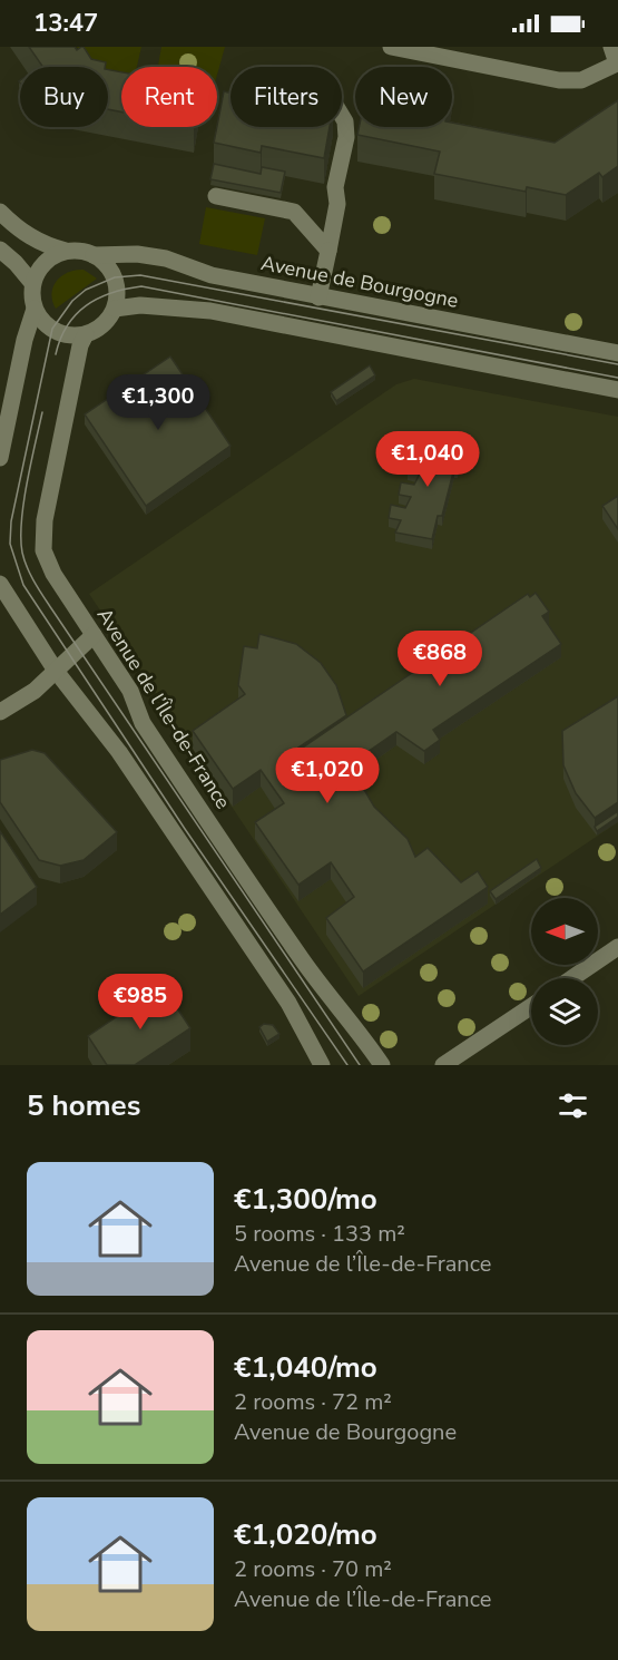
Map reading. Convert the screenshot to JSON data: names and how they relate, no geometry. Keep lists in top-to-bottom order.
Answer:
{
  "streets": {
    "street": ["Avenue de Bourgogne", "Avenue de l’Île-de-France"]
  },
  "crossings": [
    ["Avenue de Bourgogne", "Avenue de l’Île-de-France"]
  ],
  "north": "left",
  "page": {
    "status": "13:47",
    "chip": [
      "Buy",
      "Rent",
      "Filters",
      "New"
    ],
    "price": [
      "€1,300",
      "€1,040",
      "€868",
      "€1,020",
      "€985"
    ],
    "heading": "5 homes",
    "list": [
      {
        "name": "€1,300/mo",
        "note": "5 rooms · 133 m² · Avenue de l’Île-de-France"
      },
      {
        "name": "€1,040/mo",
        "note": "2 rooms · 72 m² · Avenue de Bourgogne"
      },
      {
        "name": "€1,020/mo",
        "note": "2 rooms · 70 m² · Avenue de l’Île-de-France"
      }
    ]
  }
}
